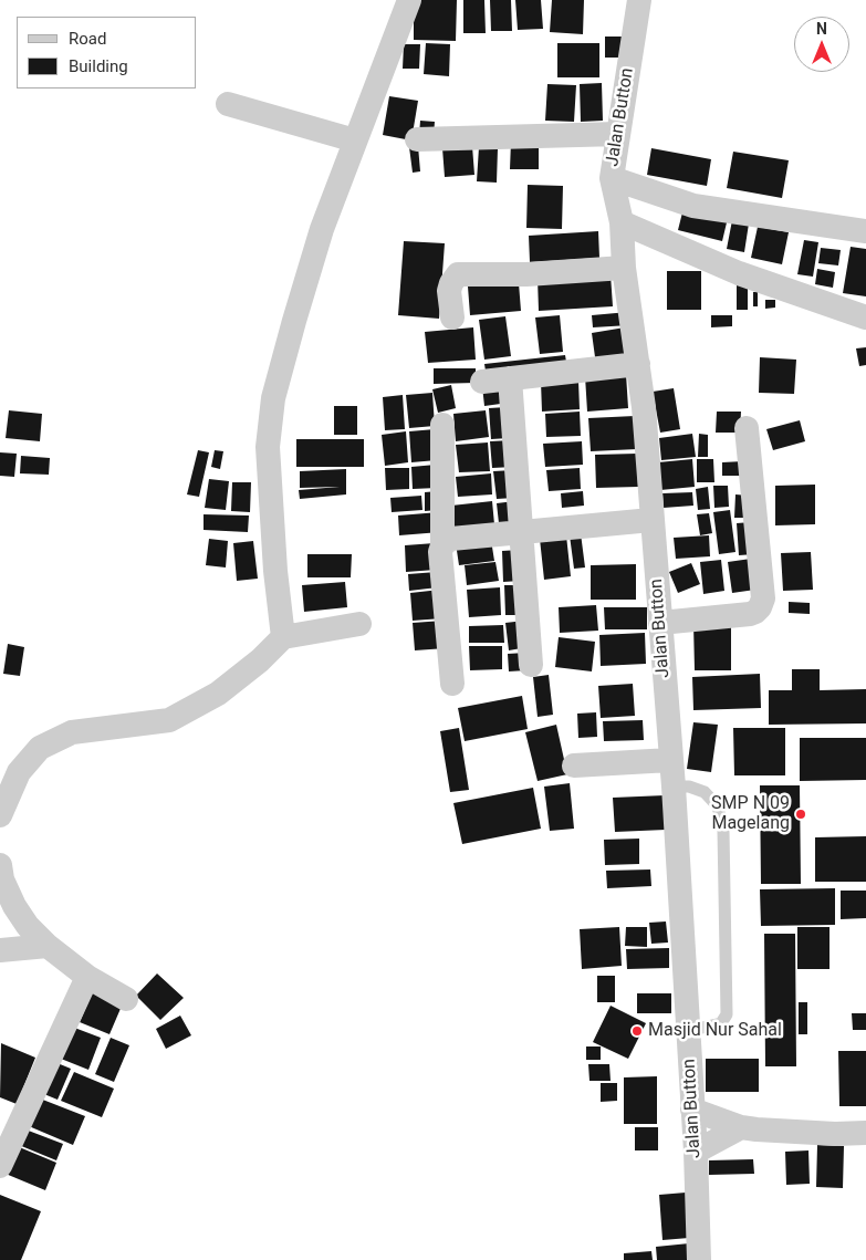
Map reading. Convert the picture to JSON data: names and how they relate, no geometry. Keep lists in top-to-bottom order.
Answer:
{
  "streets": {
    "street": ["Jalan Button"]
  },
  "places": ["SMP N 09 Magelang", "Masjid Nur Sahal"],
  "legend": ["Road", "Building"],
  "north": "top"
}
